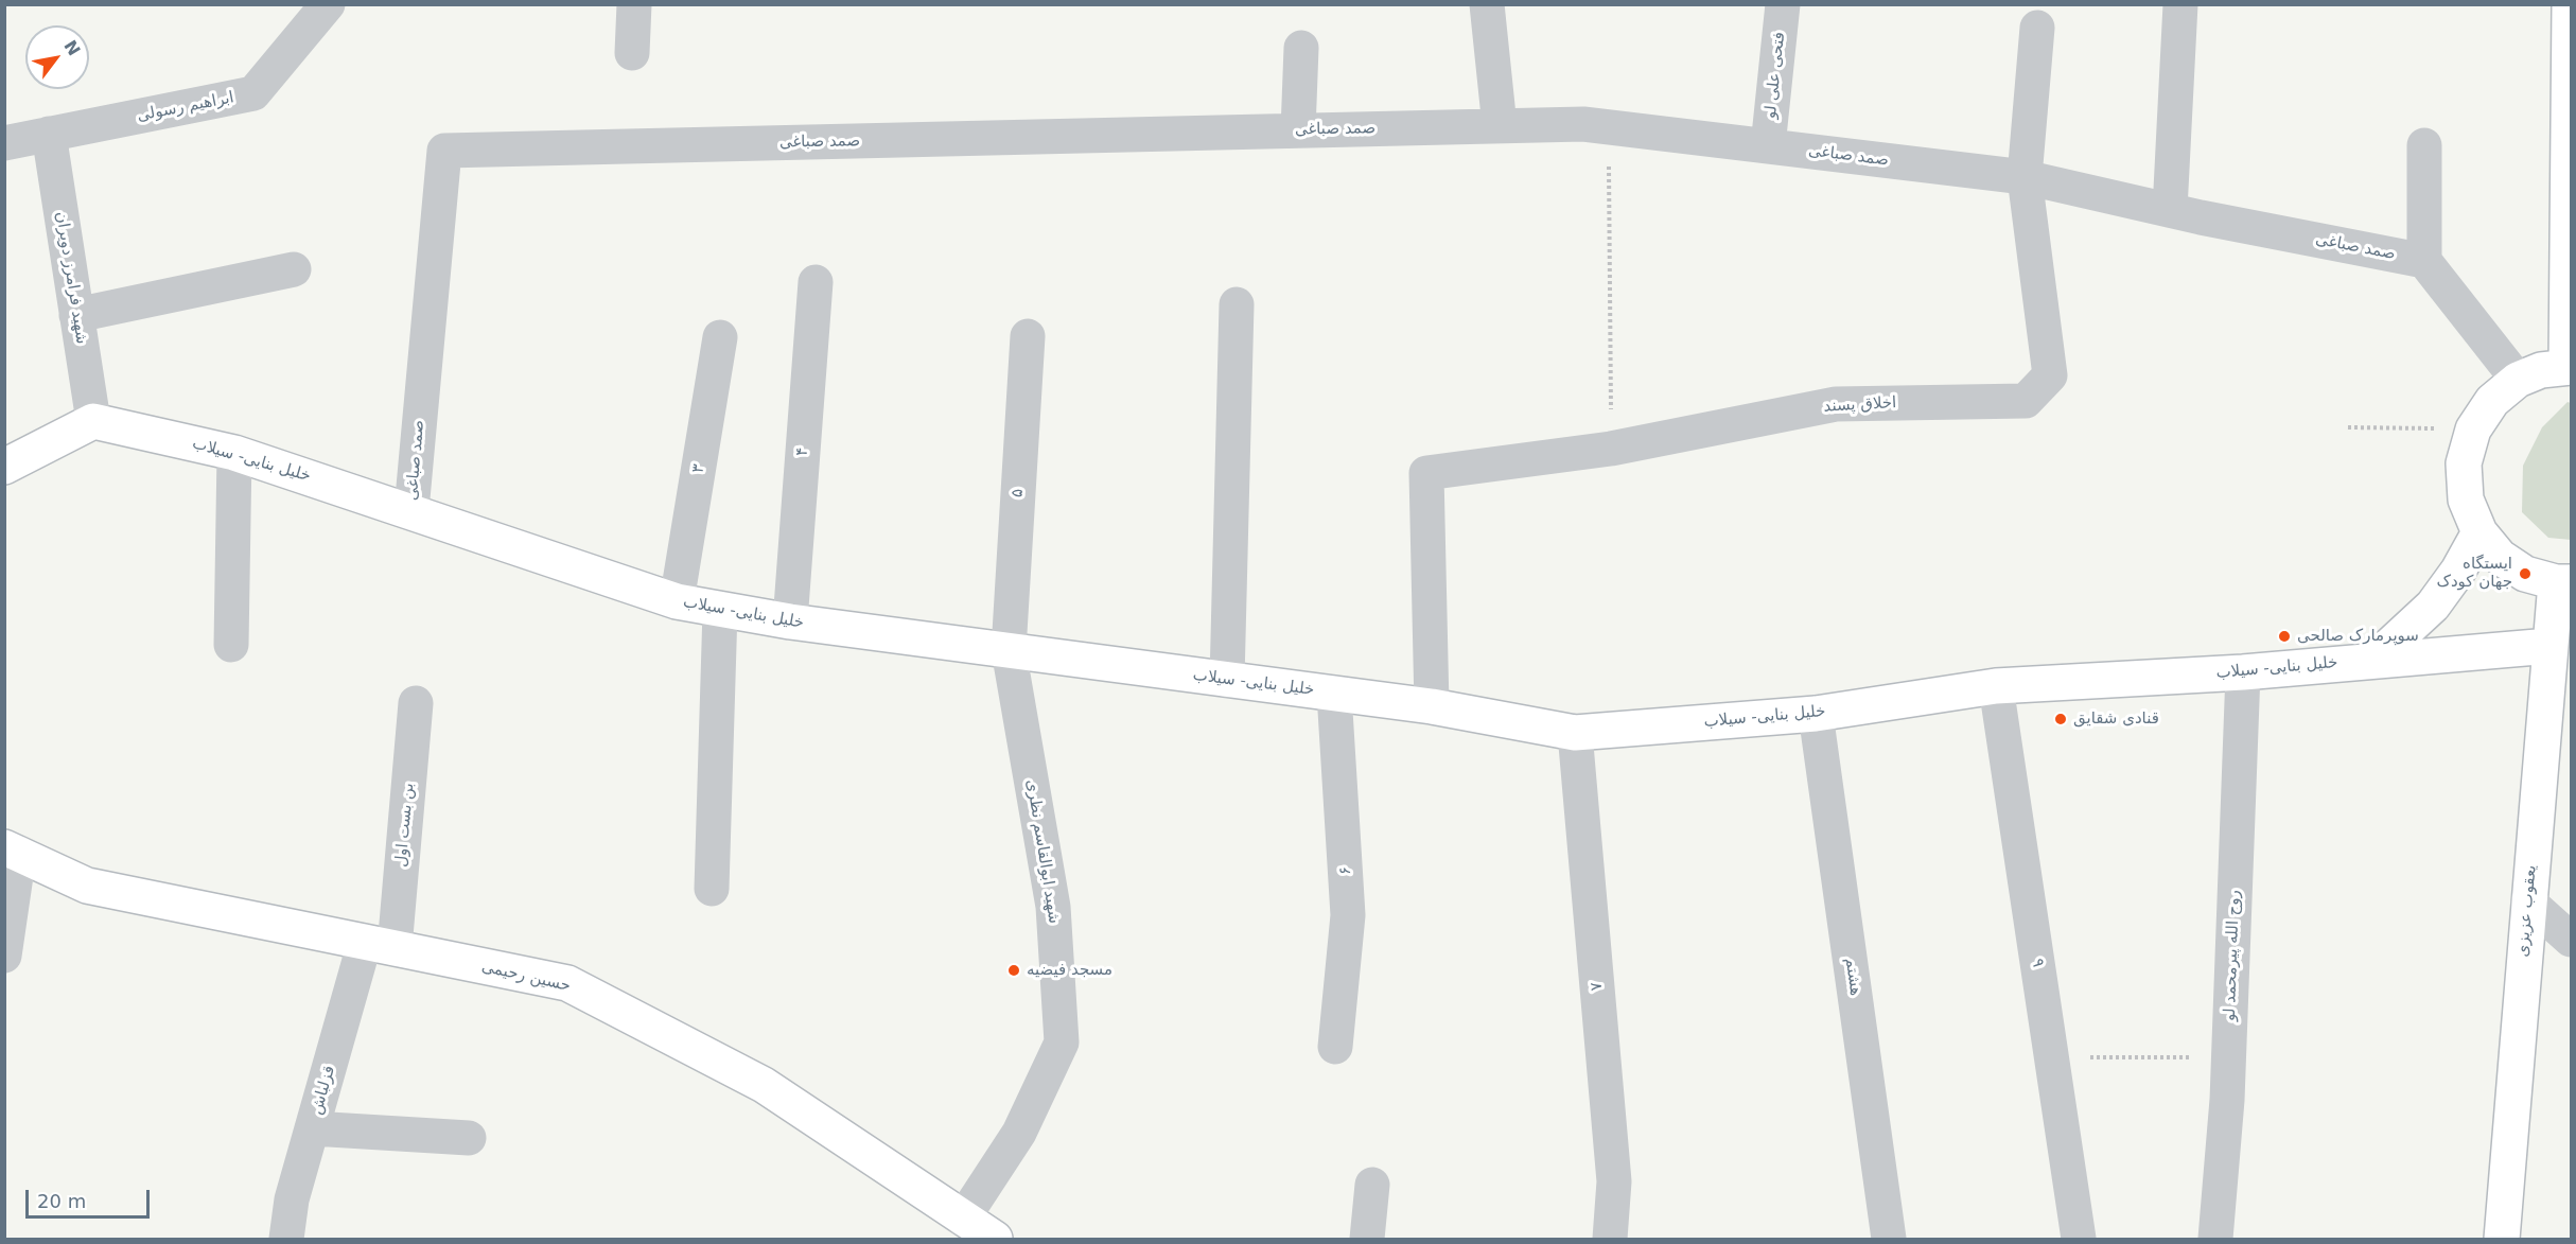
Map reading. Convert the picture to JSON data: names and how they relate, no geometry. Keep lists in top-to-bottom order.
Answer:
{
  "streets": {
    "street": [
      "فتحی علی لو",
      "ابراهیم رسولی",
      "صمد صباغی",
      "شهید فرامرز دویران",
      "اخلاق پسند",
      "۴",
      "خلیل بنایی- سیلاب",
      "۳",
      "۵",
      "بن بست اول",
      "شهید ابوالقاسم نظری",
      "۶",
      "یعقوب عزیزی",
      "روح الله پیرمحمد لو",
      "۹",
      "حسین رحیمی",
      "هشتم",
      "۷",
      "قزلباش"
    ]
  },
  "crossings": [
    ["فتحی علی لو", "صمد صباغی"],
    ["ابراهیم رسولی", "شهید فرامرز دویران"],
    ["صمد صباغی", "اخلاق پسند"],
    ["صمد صباغی", "خلیل بنایی- سیلاب"],
    ["شهید فرامرز دویران", "خلیل بنایی- سیلاب"],
    ["اخلاق پسند", "خلیل بنایی- سیلاب"],
    ["۴", "خلیل بنایی- سیلاب"],
    ["خلیل بنایی- سیلاب", "۳"],
    ["خلیل بنایی- سیلاب", "۵"],
    ["خلیل بنایی- سیلاب", "شهید ابوالقاسم نظری"],
    ["خلیل بنایی- سیلاب", "۶"],
    ["خلیل بنایی- سیلاب", "یعقوب عزیزی"],
    ["خلیل بنایی- سیلاب", "روح الله پیرمحمد لو"],
    ["خلیل بنایی- سیلاب", "۹"],
    ["خلیل بنایی- سیلاب", "هشتم"],
    ["خلیل بنایی- سیلاب", "۷"],
    ["۵", "شهید ابوالقاسم نظری"],
    ["بن بست اول", "حسین رحیمی"],
    ["بن بست اول", "قزلباش"],
    ["شهید ابوالقاسم نظری", "حسین رحیمی"],
    ["حسین رحیمی", "قزلباش"]
  ],
  "places": [
    "ایستگاه جهان کودک",
    "سوپرمارک صالحی",
    "قنادی شقایق",
    "مسجد فیضیه"
  ],
  "scale_bar": "20 m",
  "north": "top right"
}
